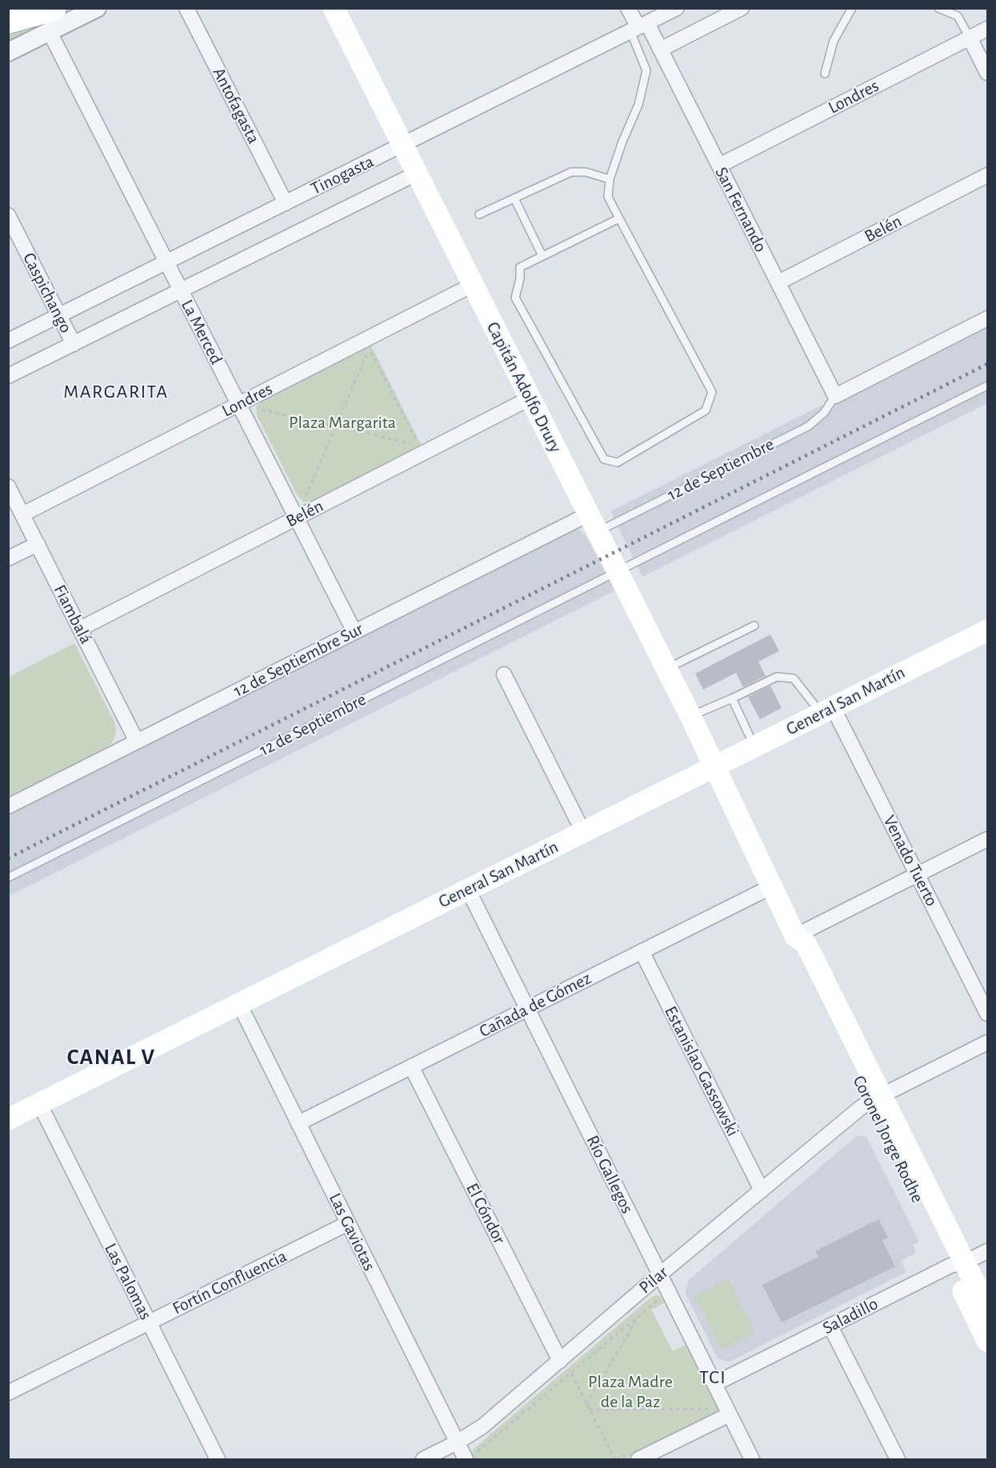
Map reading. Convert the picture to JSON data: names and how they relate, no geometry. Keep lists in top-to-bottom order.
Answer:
{
  "streets": {
    "main road": ["Capitán Adolfo Drury", "General San Martín", "Coronel Jorge Rodhe"],
    "street": [
      "Londres",
      "Antofagasta",
      "Tinogasta",
      "San Fernando",
      "Belén",
      "Caspichango",
      "La Merced",
      "Fiambalá",
      "12 de Septiembre Sur",
      "Venado Tuerto",
      "Cañada de Gómez",
      "Estanislao Gassowski",
      "Río Gallegos",
      "El Cóndor",
      "Las Gaviotas",
      "Pilar",
      "Las Palomas",
      "Fortín Confluencia",
      "Saladillo"
    ],
    "lane": ["12 de Septiembre"]
  },
  "crossings": [
    ["Londres", "San Fernando"],
    ["Londres", "La Merced"],
    ["Londres", "Capitán Adolfo Drury"],
    ["Londres", "Fiambalá"],
    ["Antofagasta", "Tinogasta"],
    ["Tinogasta", "San Fernando"],
    ["Tinogasta", "Caspichango"],
    ["Tinogasta", "La Merced"],
    ["Tinogasta", "Capitán Adolfo Drury"],
    ["San Fernando", "Belén"],
    ["San Fernando", "12 de Septiembre"],
    ["Belén", "La Merced"],
    ["Belén", "Capitán Adolfo Drury"],
    ["Belén", "Fiambalá"],
    ["La Merced", "12 de Septiembre Sur"],
    ["Capitán Adolfo Drury", "12 de Septiembre"],
    ["Capitán Adolfo Drury", "12 de Septiembre Sur"],
    ["Capitán Adolfo Drury", "General San Martín"],
    ["Capitán Adolfo Drury", "Coronel Jorge Rodhe"],
    ["12 de Septiembre", "12 de Septiembre Sur"],
    ["Fiambalá", "12 de Septiembre Sur"],
    ["General San Martín", "Venado Tuerto"],
    ["General San Martín", "Coronel Jorge Rodhe"],
    ["General San Martín", "Río Gallegos"],
    ["General San Martín", "Las Gaviotas"],
    ["General San Martín", "Las Palomas"],
    ["Cañada de Gómez", "Estanislao Gassowski"],
    ["Cañada de Gómez", "Coronel Jorge Rodhe"],
    ["Cañada de Gómez", "Río Gallegos"],
    ["Cañada de Gómez", "El Cóndor"],
    ["Cañada de Gómez", "Las Gaviotas"],
    ["Estanislao Gassowski", "Pilar"],
    ["Coronel Jorge Rodhe", "Pilar"],
    ["Coronel Jorge Rodhe", "Saladillo"],
    ["Río Gallegos", "Pilar"],
    ["Río Gallegos", "Saladillo"],
    ["El Cóndor", "Pilar"],
    ["Las Gaviotas", "Pilar"],
    ["Las Gaviotas", "Fortín Confluencia"],
    ["Las Palomas", "Fortín Confluencia"]
  ],
  "districts": ["MARGARITA", "CANAL V", "TCI"],
  "parks": ["Plaza Margarita", "Plaza Madre de la Paz"]
}
